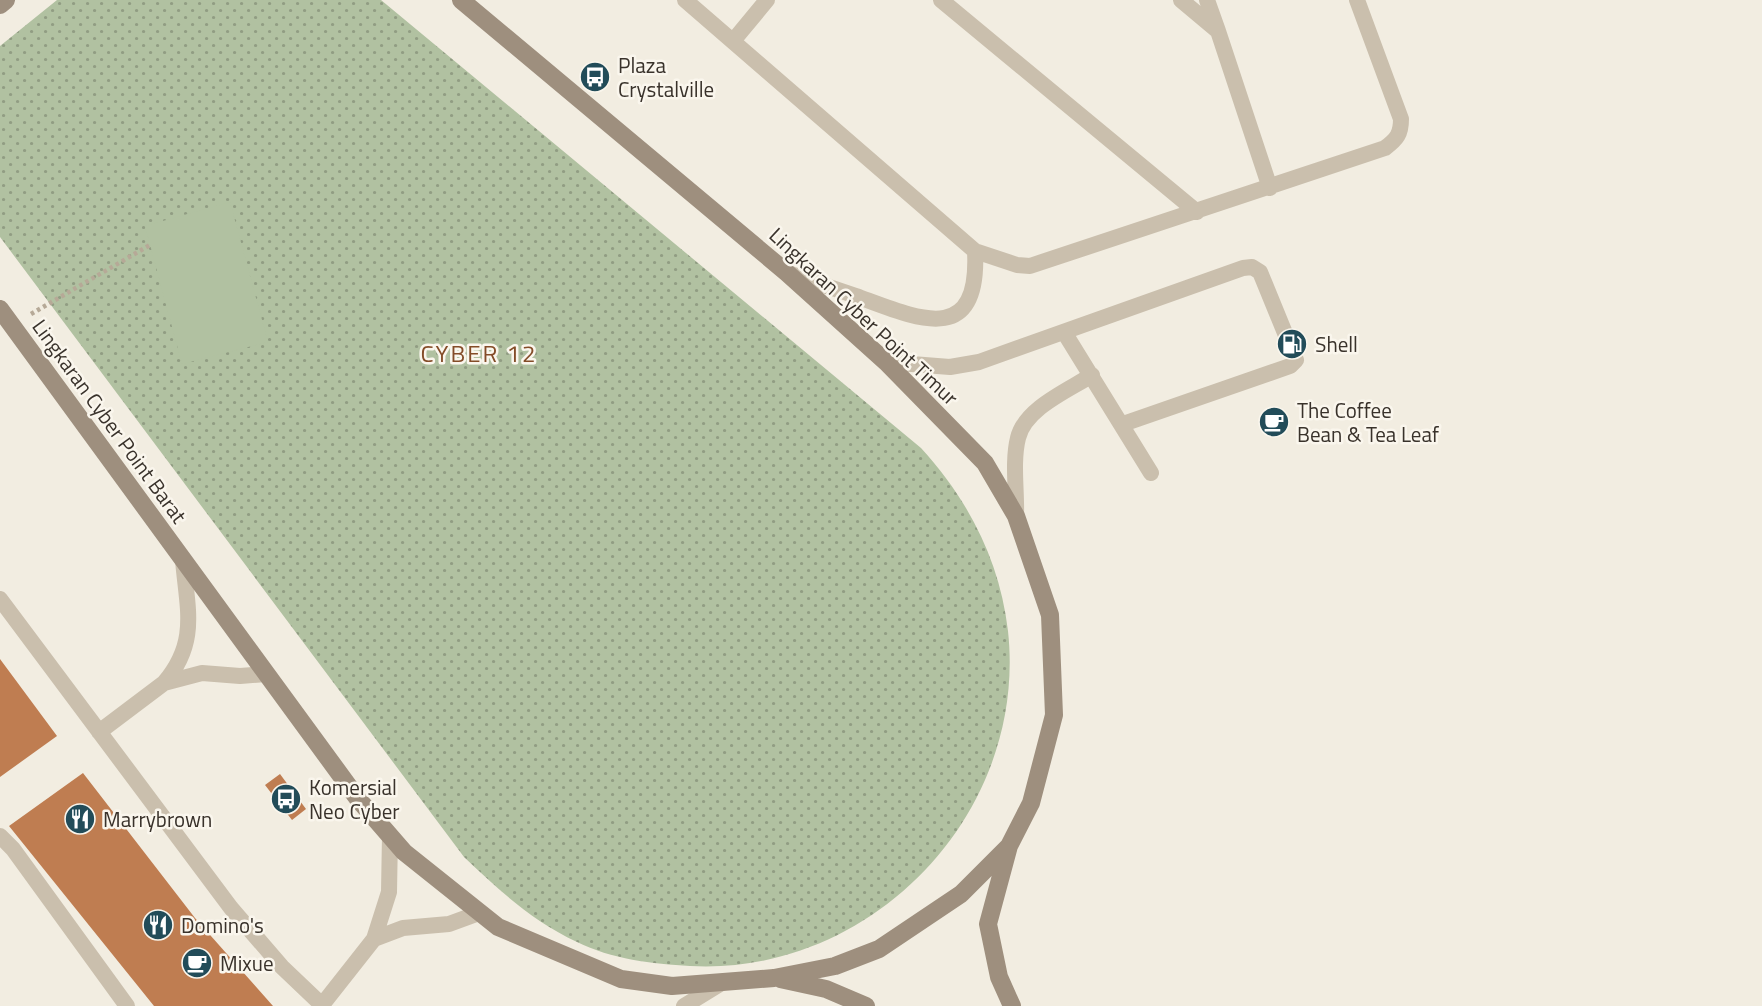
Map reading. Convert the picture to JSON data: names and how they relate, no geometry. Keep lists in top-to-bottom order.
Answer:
{
  "streets": {
    "main road": ["Lingkaran Cyber Point Timur", "Lingkaran Cyber Point Barat"]
  },
  "districts": ["CYBER 12"],
  "places": {
    "bus stop": ["Plaza Crystalville", "Komersial Neo Cyber"],
    "fuel station": ["Shell"],
    "cafe": ["The Coffee Bean & Tea Leaf", "Mixue"],
    "restaurant": ["Marrybrown", "Domino's"]
  }
}
